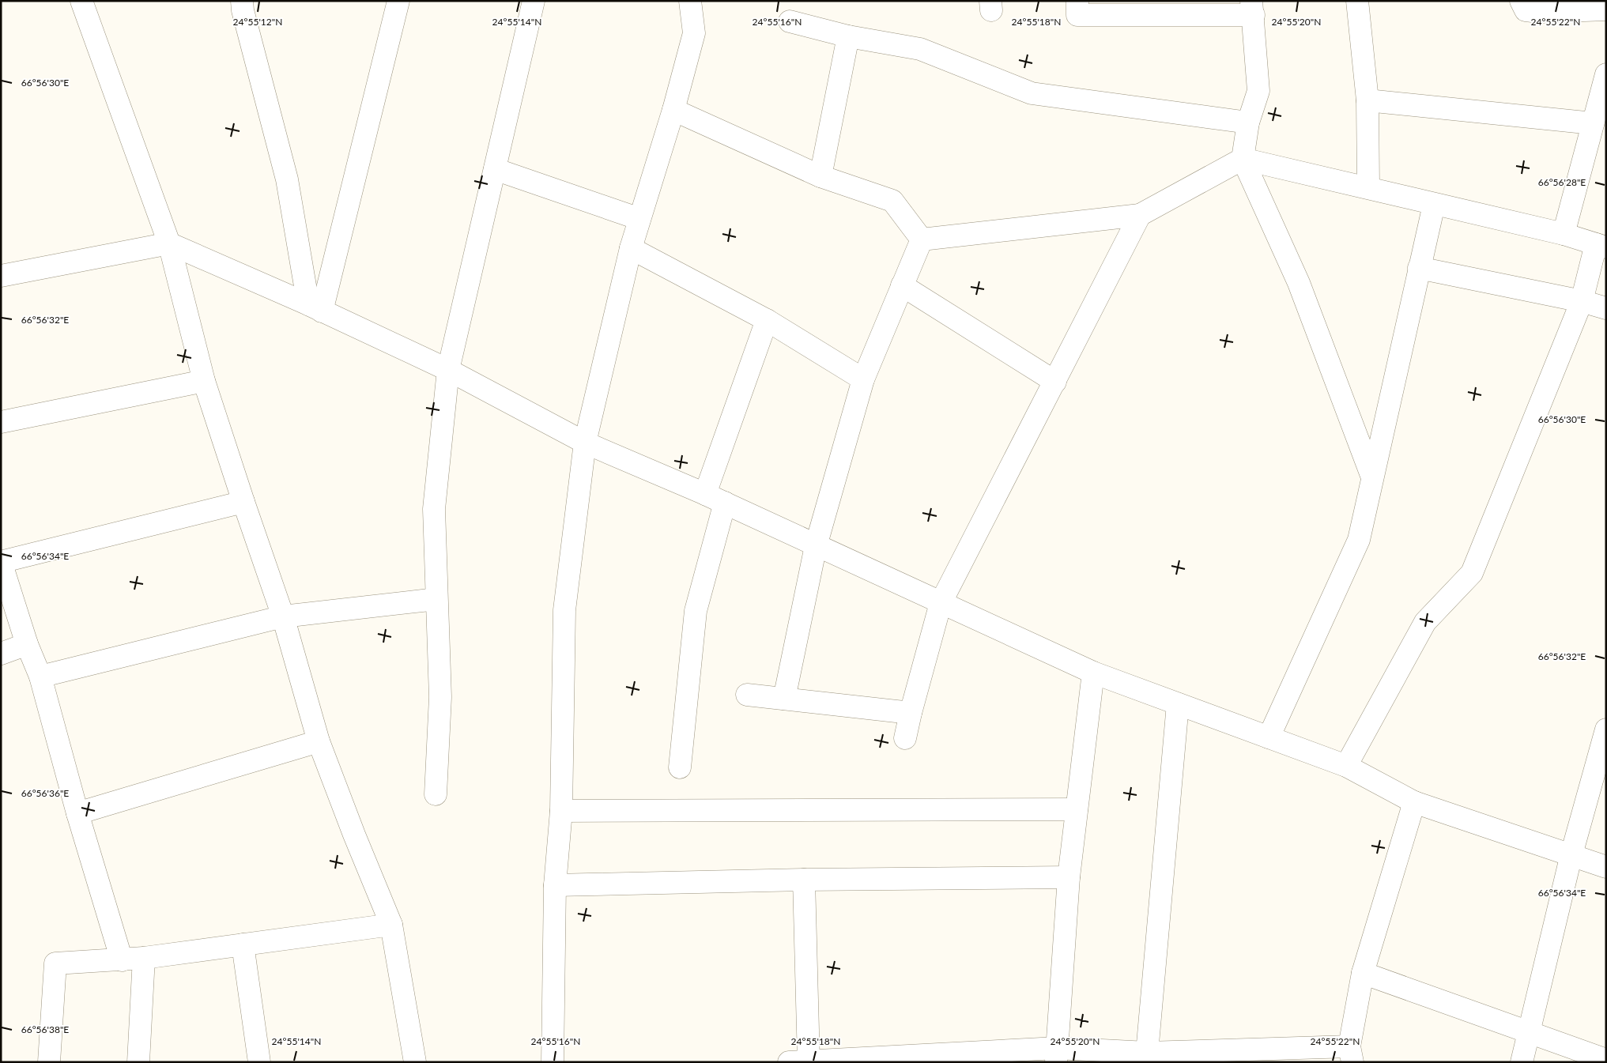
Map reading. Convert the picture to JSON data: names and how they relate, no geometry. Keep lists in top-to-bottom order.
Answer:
{
  "coordinates": [
    "24°55'12\"N",
    "24°55'14\"N",
    "24°55'16\"N",
    "24°55'18\"N",
    "24°55'20\"N",
    "24°55'22\"N",
    "66°56'30\"E",
    "66°56'28\"E",
    "66°56'32\"E",
    "66°56'34\"E",
    "66°56'36\"E",
    "66°56'38\"E"
  ]
}
